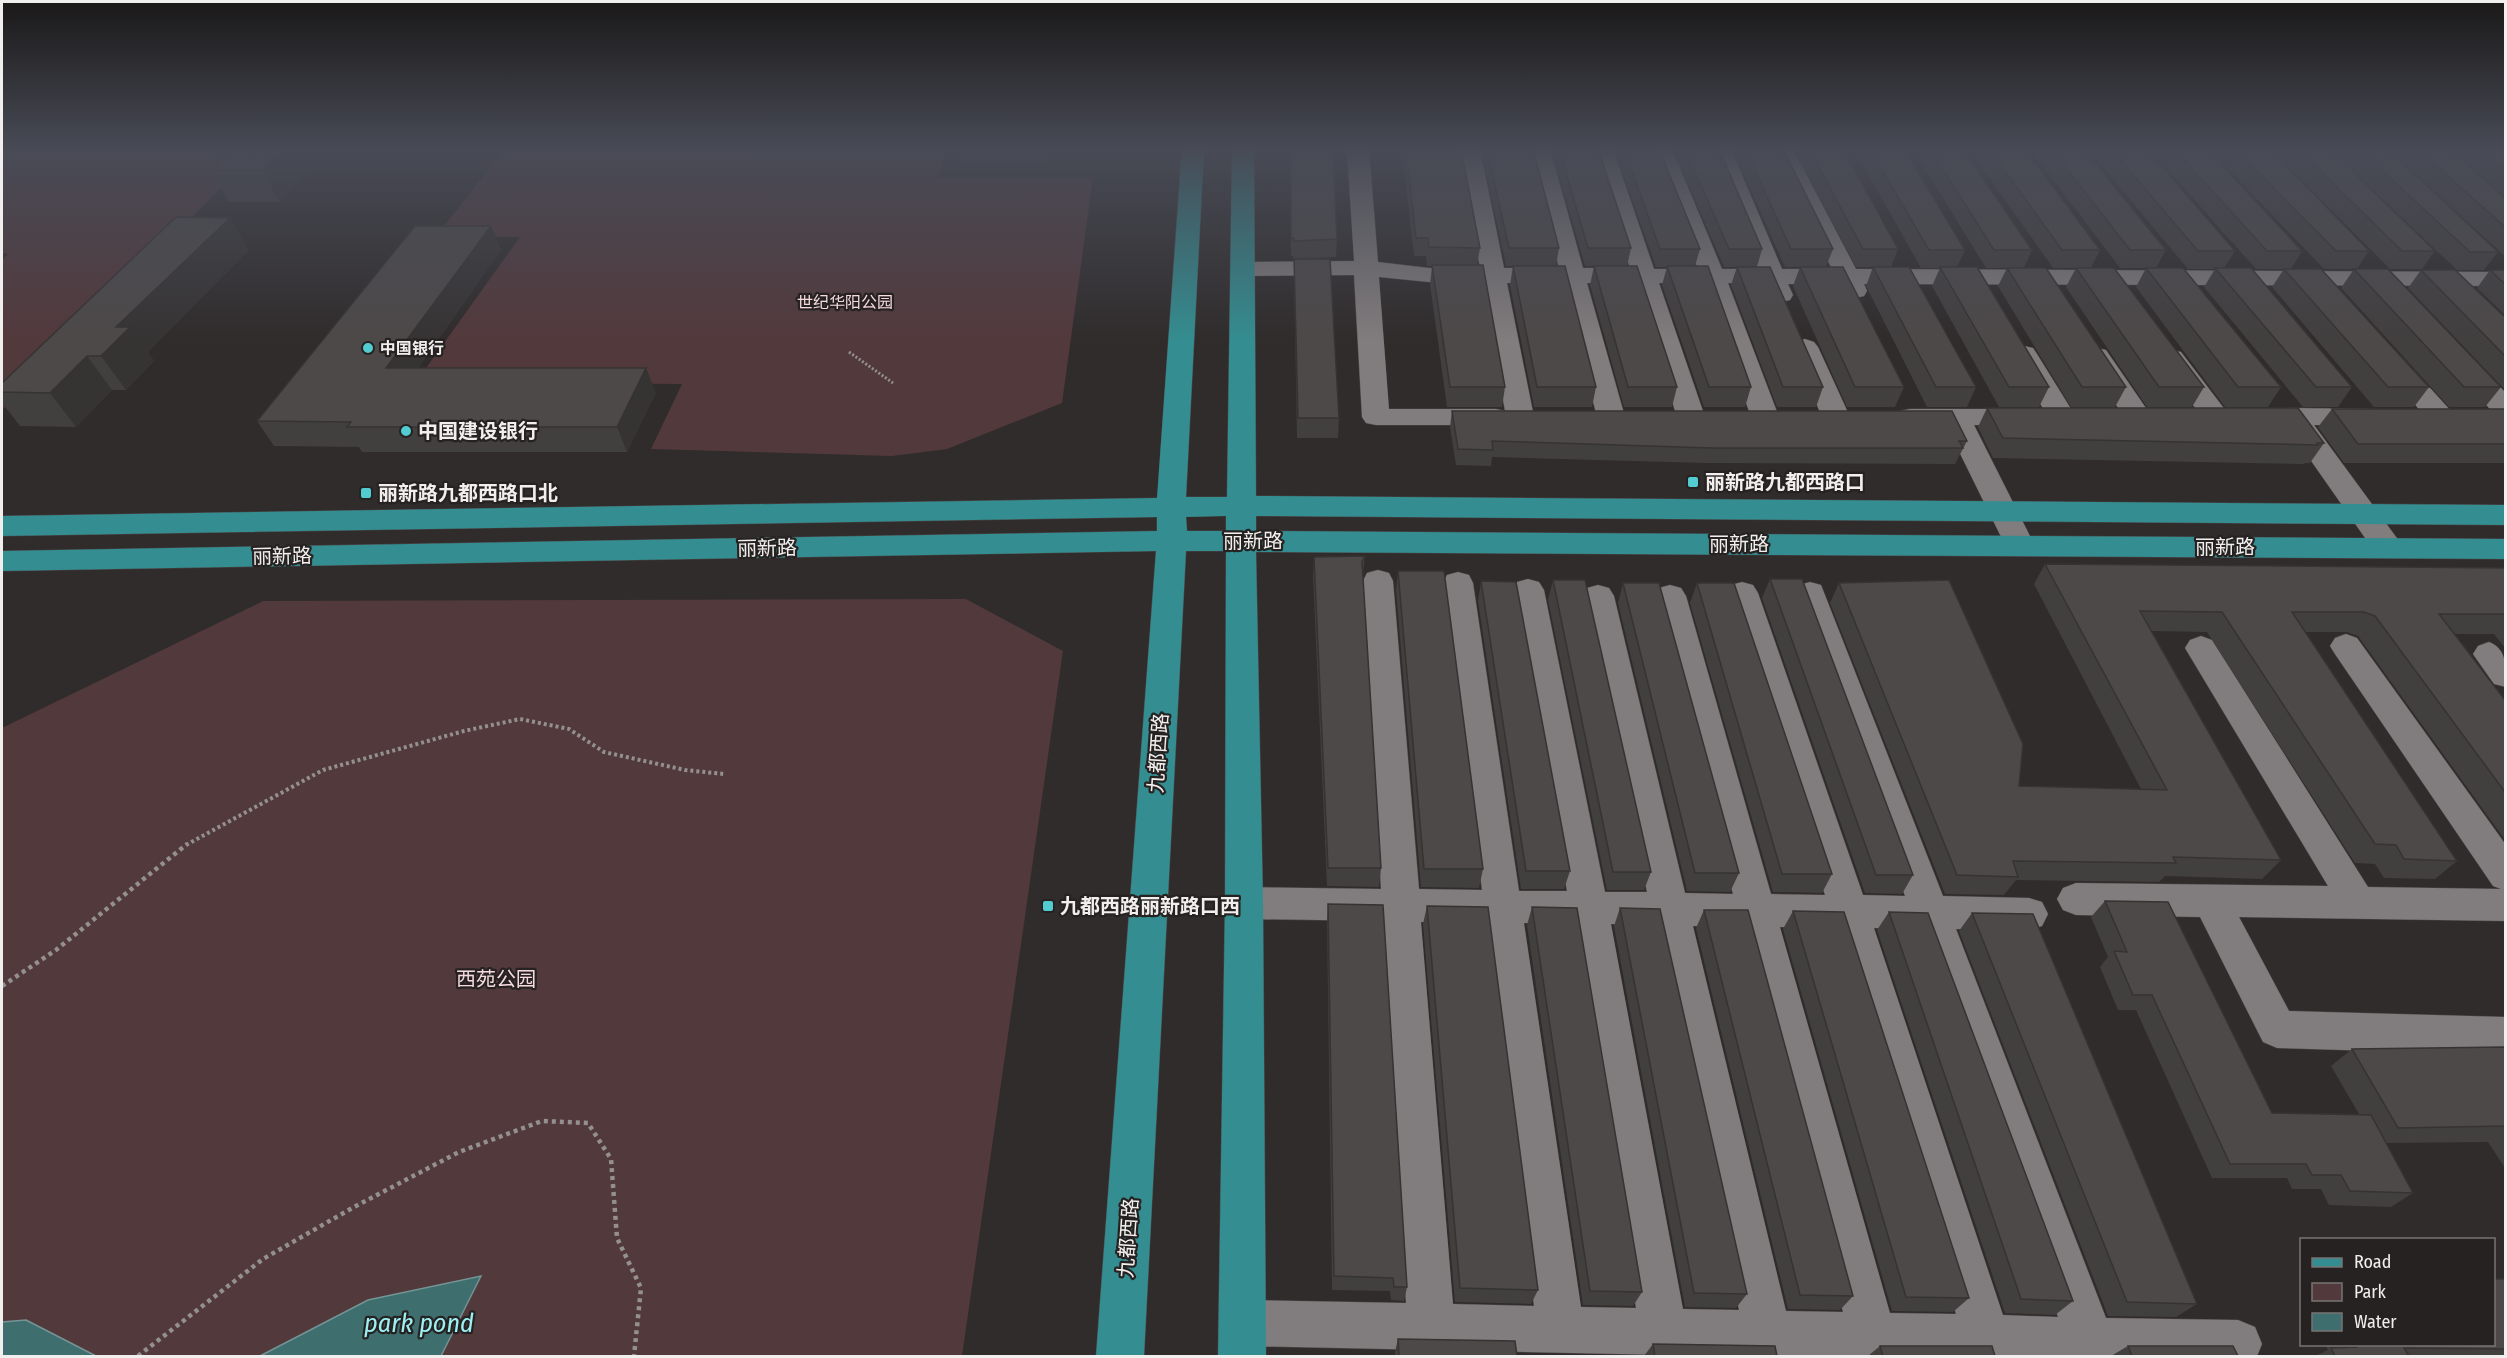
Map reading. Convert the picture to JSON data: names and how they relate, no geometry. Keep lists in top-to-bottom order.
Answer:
{
  "streets": {
    "main road": ["丽新路", "九都西路"]
  },
  "crossings": [
    ["丽新路", "九都西路"]
  ],
  "water": ["park pond"],
  "parks": ["世纪华阳公园", "西苑公园"],
  "places": {
    "other": ["中国银行", "中国建设银行"],
    "transit": ["丽新路九都西路口", "丽新路九都西路口北", "九都西路丽新路口西"]
  },
  "legend": ["Road", "Park", "Water"]
}
